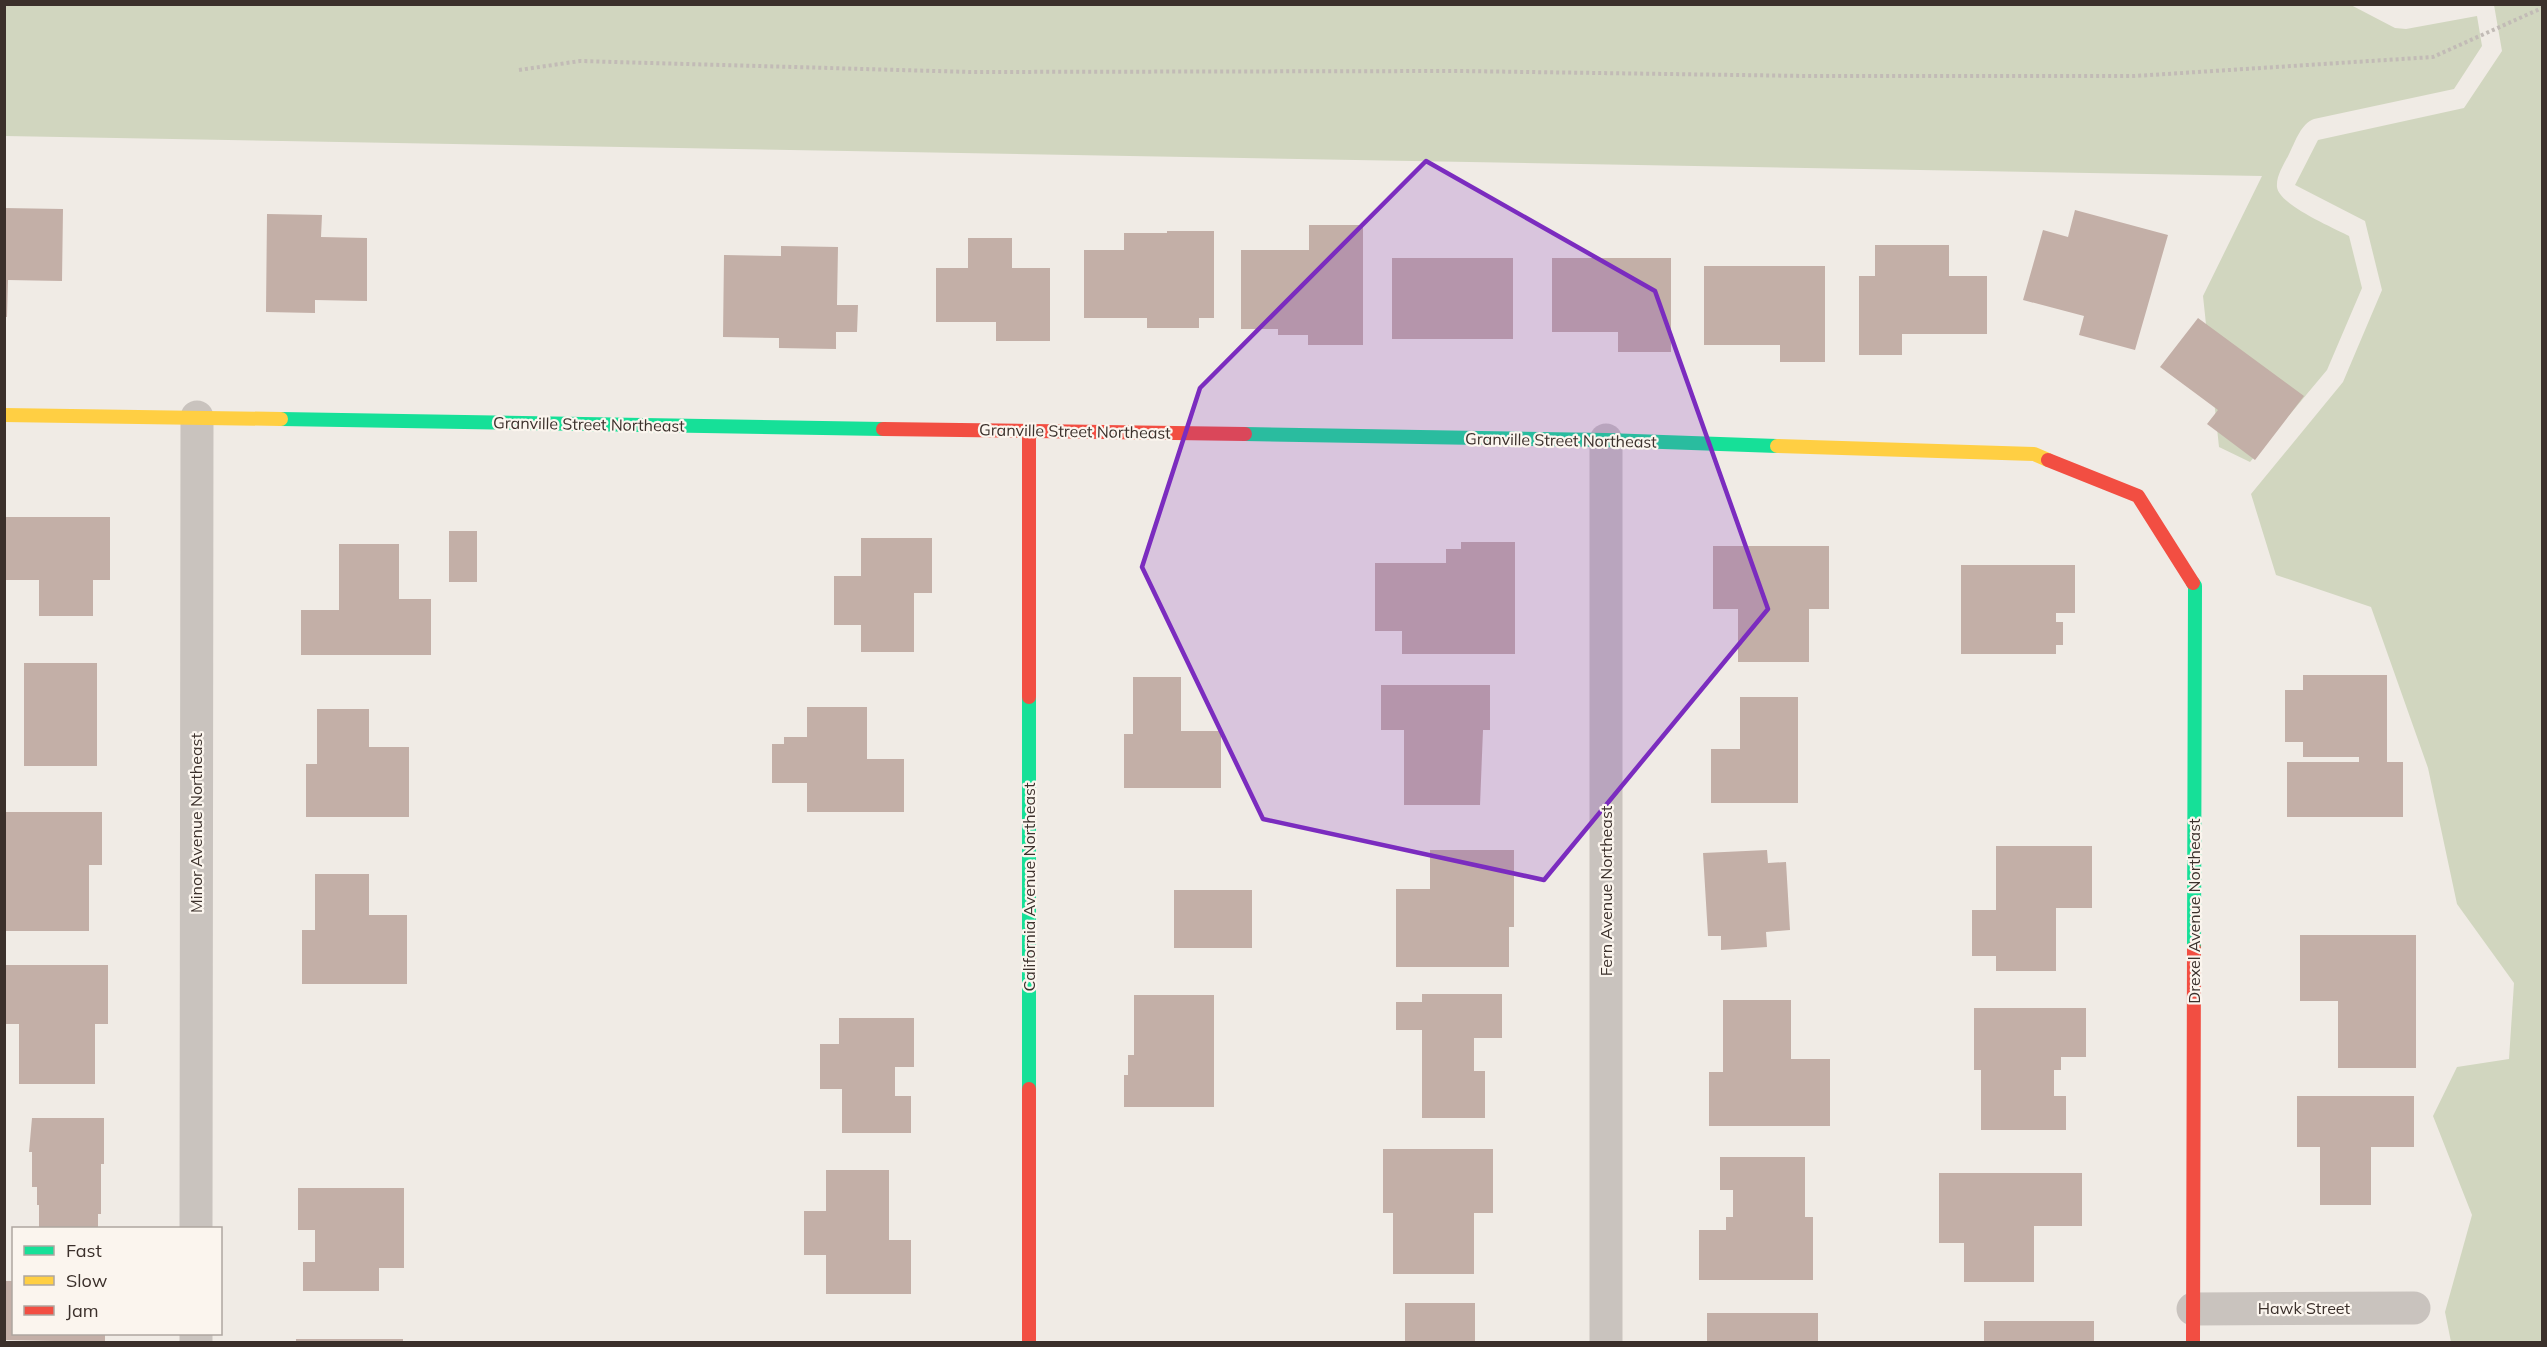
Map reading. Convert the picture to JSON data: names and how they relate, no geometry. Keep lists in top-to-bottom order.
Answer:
{
  "streets": {
    "street": [
      "Granville Street Northeast",
      "Minor Avenue Northeast",
      "California Avenue Northeast",
      "Fern Avenue Northeast",
      "Drexel Avenue Northeast",
      "Hawk Street"
    ]
  },
  "crossings": [
    ["Granville Street Northeast", "Minor Avenue Northeast"],
    ["Granville Street Northeast", "California Avenue Northeast"],
    ["Granville Street Northeast", "Fern Avenue Northeast"],
    ["Granville Street Northeast", "Drexel Avenue Northeast"],
    ["Drexel Avenue Northeast", "Hawk Street"]
  ],
  "legend": ["Fast", "Slow", "Jam"]
}
